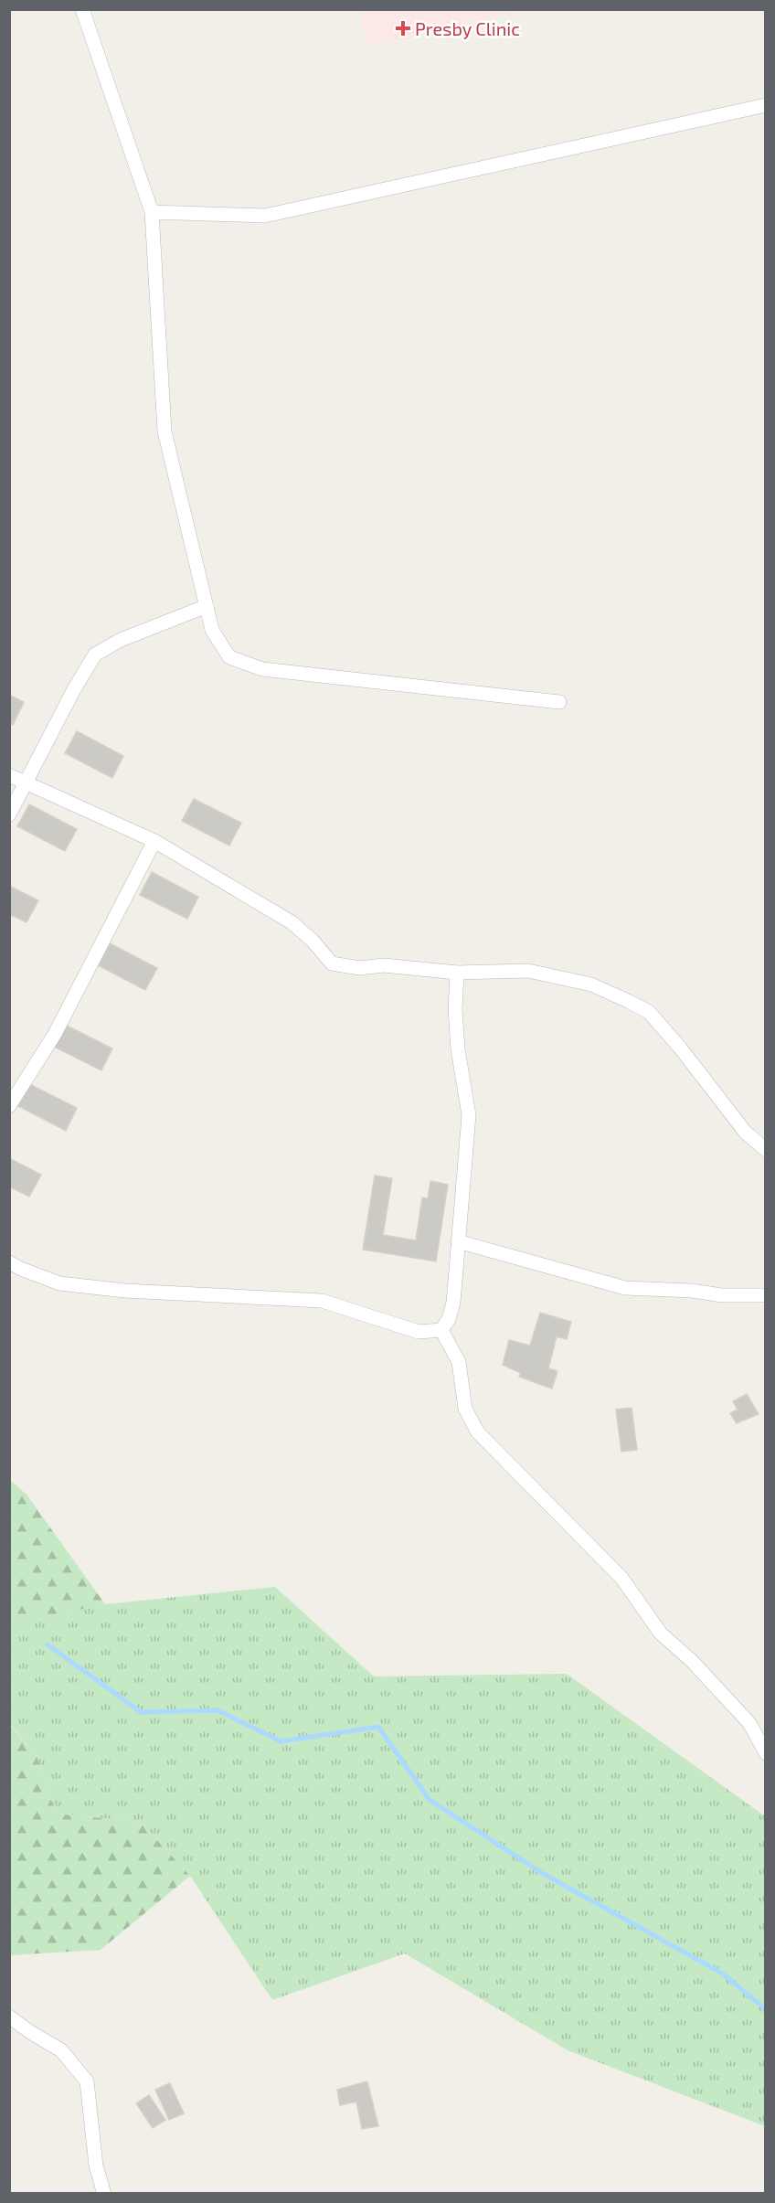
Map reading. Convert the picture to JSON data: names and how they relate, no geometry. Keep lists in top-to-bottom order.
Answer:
{
  "places": {
    "health": ["Presby Clinic"]
  }
}
